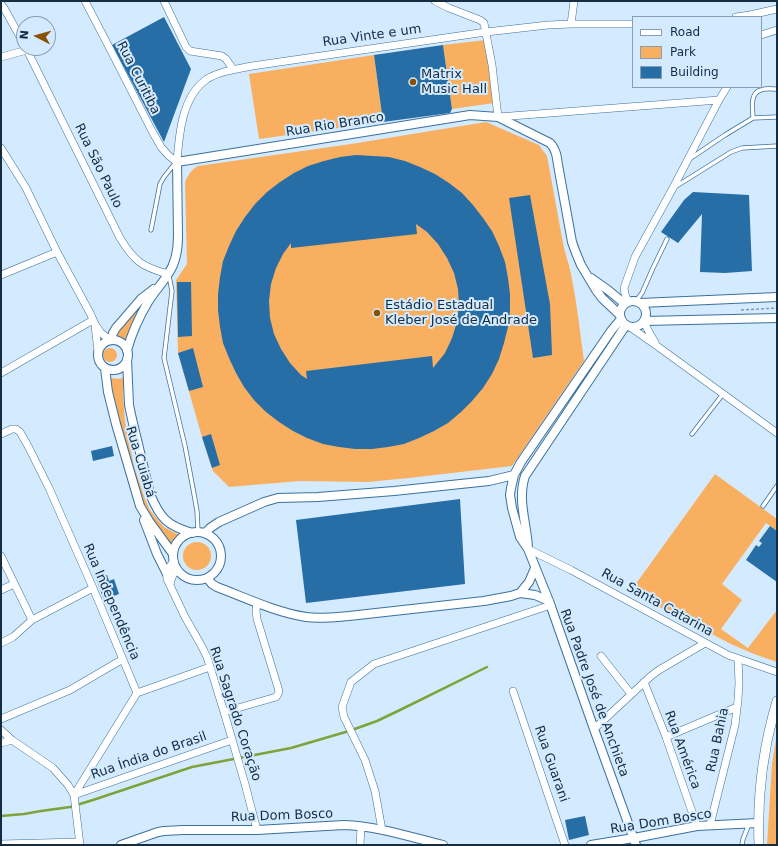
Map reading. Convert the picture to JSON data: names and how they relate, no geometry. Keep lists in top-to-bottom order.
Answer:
{
  "streets": {
    "street": [
      "Rua Vinte e um",
      "Rua Curitiba",
      "Rua Rio Branco",
      "Rua São Paulo",
      "Rua Cuiabá",
      "Rua Independência",
      "Rua Santa Catarina",
      "Rua Padre José de Anchieta",
      "Rua Sagrado Coração",
      "Rua Bahia",
      "Rua América",
      "Rua Índia do Brasil",
      "Rua Guarani",
      "Rua Dom Bosco"
    ]
  },
  "crossings": [
    ["Rua Vinte e um", "Rua Curitiba"],
    ["Rua Vinte e um", "Rua Rio Branco"],
    ["Rua Curitiba", "Rua Rio Branco"],
    ["Rua Santa Catarina", "Rua Padre José de Anchieta"],
    ["Rua Santa Catarina", "Rua Bahia"],
    ["Rua Padre José de Anchieta", "Rua Dom Bosco"],
    ["Rua Sagrado Coração", "Rua Índia do Brasil"],
    ["Rua Sagrado Coração", "Rua Dom Bosco"],
    ["Rua Bahia", "Rua Dom Bosco"],
    ["Rua América", "Rua Dom Bosco"]
  ],
  "places": ["Matrix Music Hall", "Estádio Estadual Kleber José de Andrade"],
  "legend": ["Road", "Park", "Building"],
  "north": "left"
}
